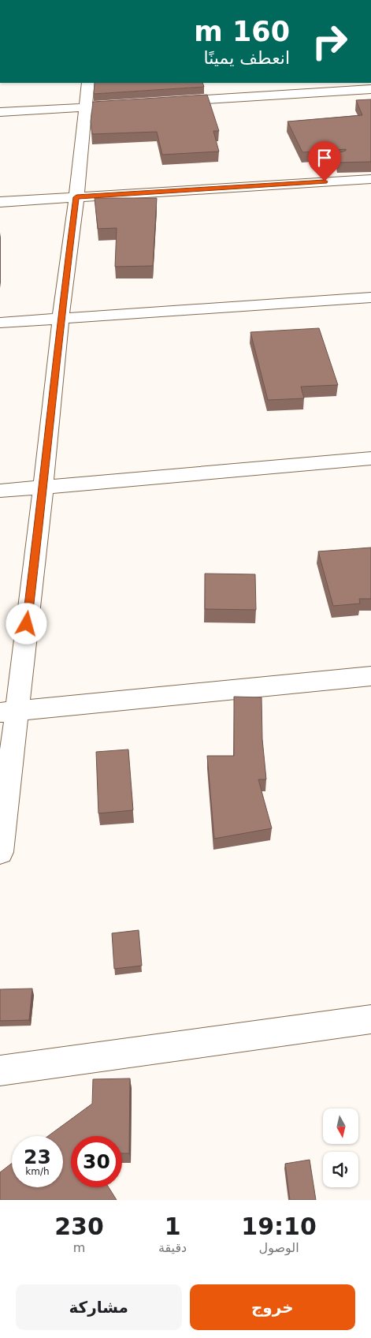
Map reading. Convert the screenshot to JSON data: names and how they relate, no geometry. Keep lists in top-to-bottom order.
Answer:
{
  "north": "bottom",
  "page": {
    "turn": ["160 m", "انعطف يمينًا"],
    "speed": "23 km/h",
    "limit": "30",
    "eta": [
      "19:10",
      "الوصول",
      "1",
      "دقيقة",
      "230",
      "m"
    ],
    "buttons": ["خروج", "مشاركة"]
  }
}
